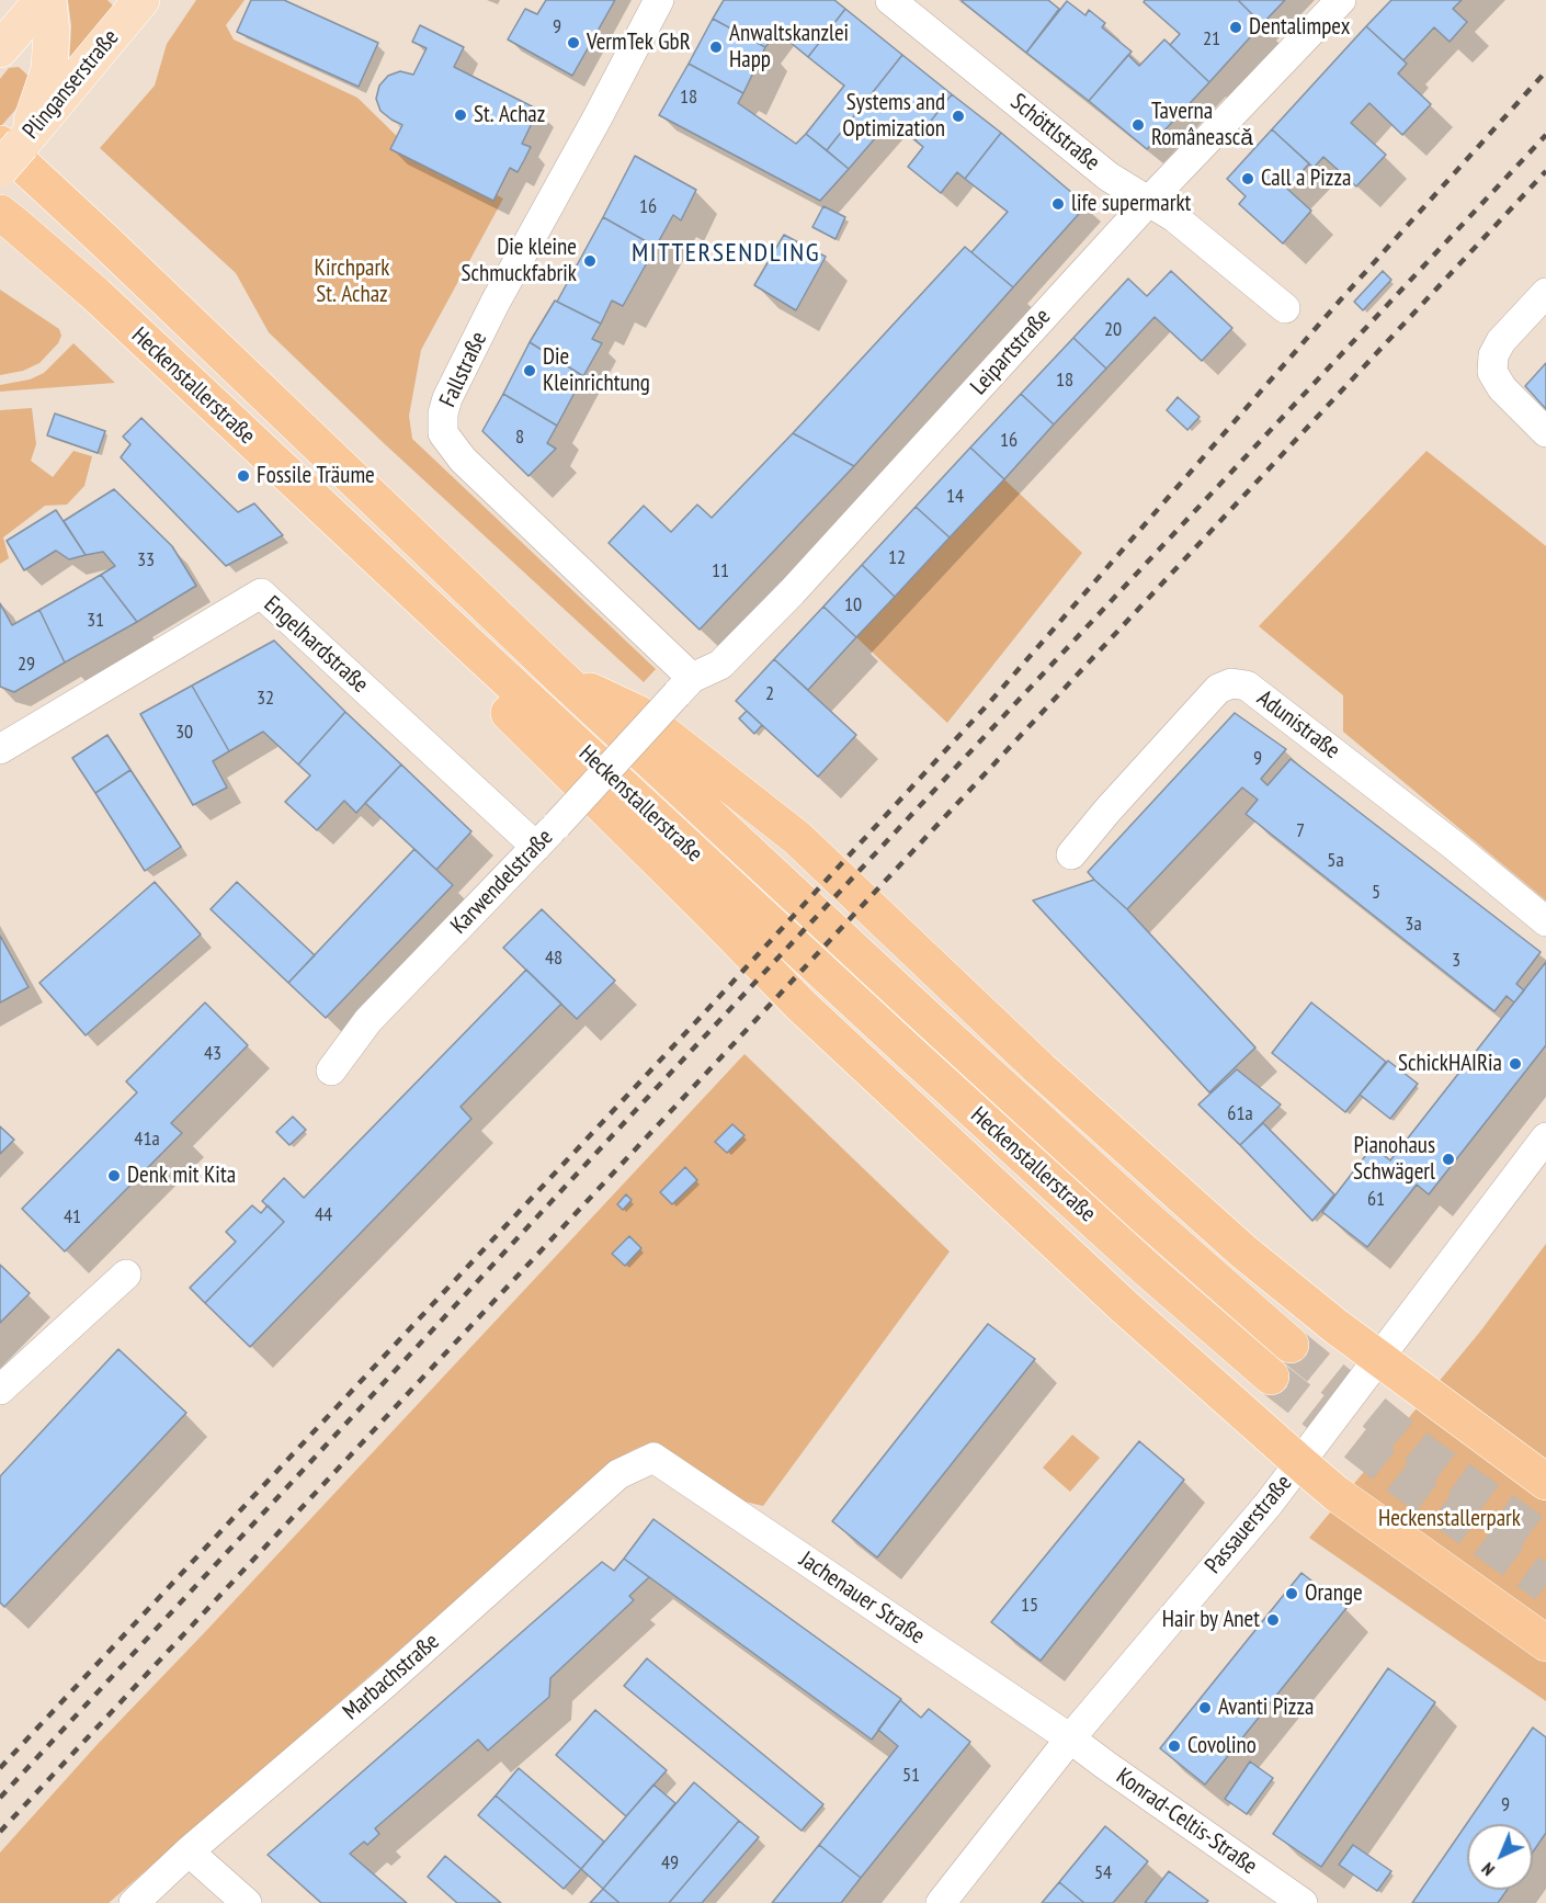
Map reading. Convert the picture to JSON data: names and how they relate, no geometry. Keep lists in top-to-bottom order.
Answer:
{
  "streets": {
    "highway": ["Heckenstallerstraße"],
    "main road": ["Plinganserstraße"],
    "street": [
      "Schöttlstraße",
      "Leipartstraße",
      "Fallstraße",
      "Engelhardstraße",
      "Adunistraße",
      "Karwendelstraße",
      "Passauerstraße",
      "Jachenauer Straße",
      "Marbachstraße",
      "Konrad-Celtis-Straße"
    ]
  },
  "crossings": [
    ["Plinganserstraße", "Heckenstallerstraße"],
    ["Schöttlstraße", "Leipartstraße"],
    ["Leipartstraße", "Fallstraße"],
    ["Leipartstraße", "Karwendelstraße"],
    ["Fallstraße", "Karwendelstraße"],
    ["Engelhardstraße", "Karwendelstraße"],
    ["Passauerstraße", "Jachenauer Straße"],
    ["Passauerstraße", "Konrad-Celtis-Straße"],
    ["Jachenauer Straße", "Marbachstraße"],
    ["Jachenauer Straße", "Konrad-Celtis-Straße"]
  ],
  "districts": ["MITTERSENDLING"],
  "parks": ["Kirchpark St. Achaz", "Heckenstallerpark"],
  "places": [
    "Dentalimpex",
    "VermTek GbR",
    "Anwaltskanzlei Happ",
    "St. Achaz",
    "Systems and Optimization",
    "Taverna Româneascǎ",
    "Call a Pizza",
    "life supermarkt",
    "Die kleine Schmuckfabrik",
    "Die Kleinrichtung",
    "Fossile Träume",
    "SchickHAIRia",
    "Pianohaus Schwägerl",
    "Denk mit Kita",
    "Orange",
    "Hair by Anet",
    "Avanti Pizza",
    "Covolino"
  ],
  "house_numbers": [
    "9",
    "21",
    "18",
    "16",
    "20",
    "18",
    "8",
    "16",
    "14",
    "12",
    "33",
    "11",
    "10",
    "31",
    "29",
    "2",
    "32",
    "30",
    "9",
    "7",
    "5a",
    "5",
    "3a",
    "48",
    "3",
    "43",
    "61a",
    "41a",
    "61",
    "44",
    "41",
    "15",
    "51",
    "9",
    "49",
    "54"
  ],
  "north": "bottom left"
}
